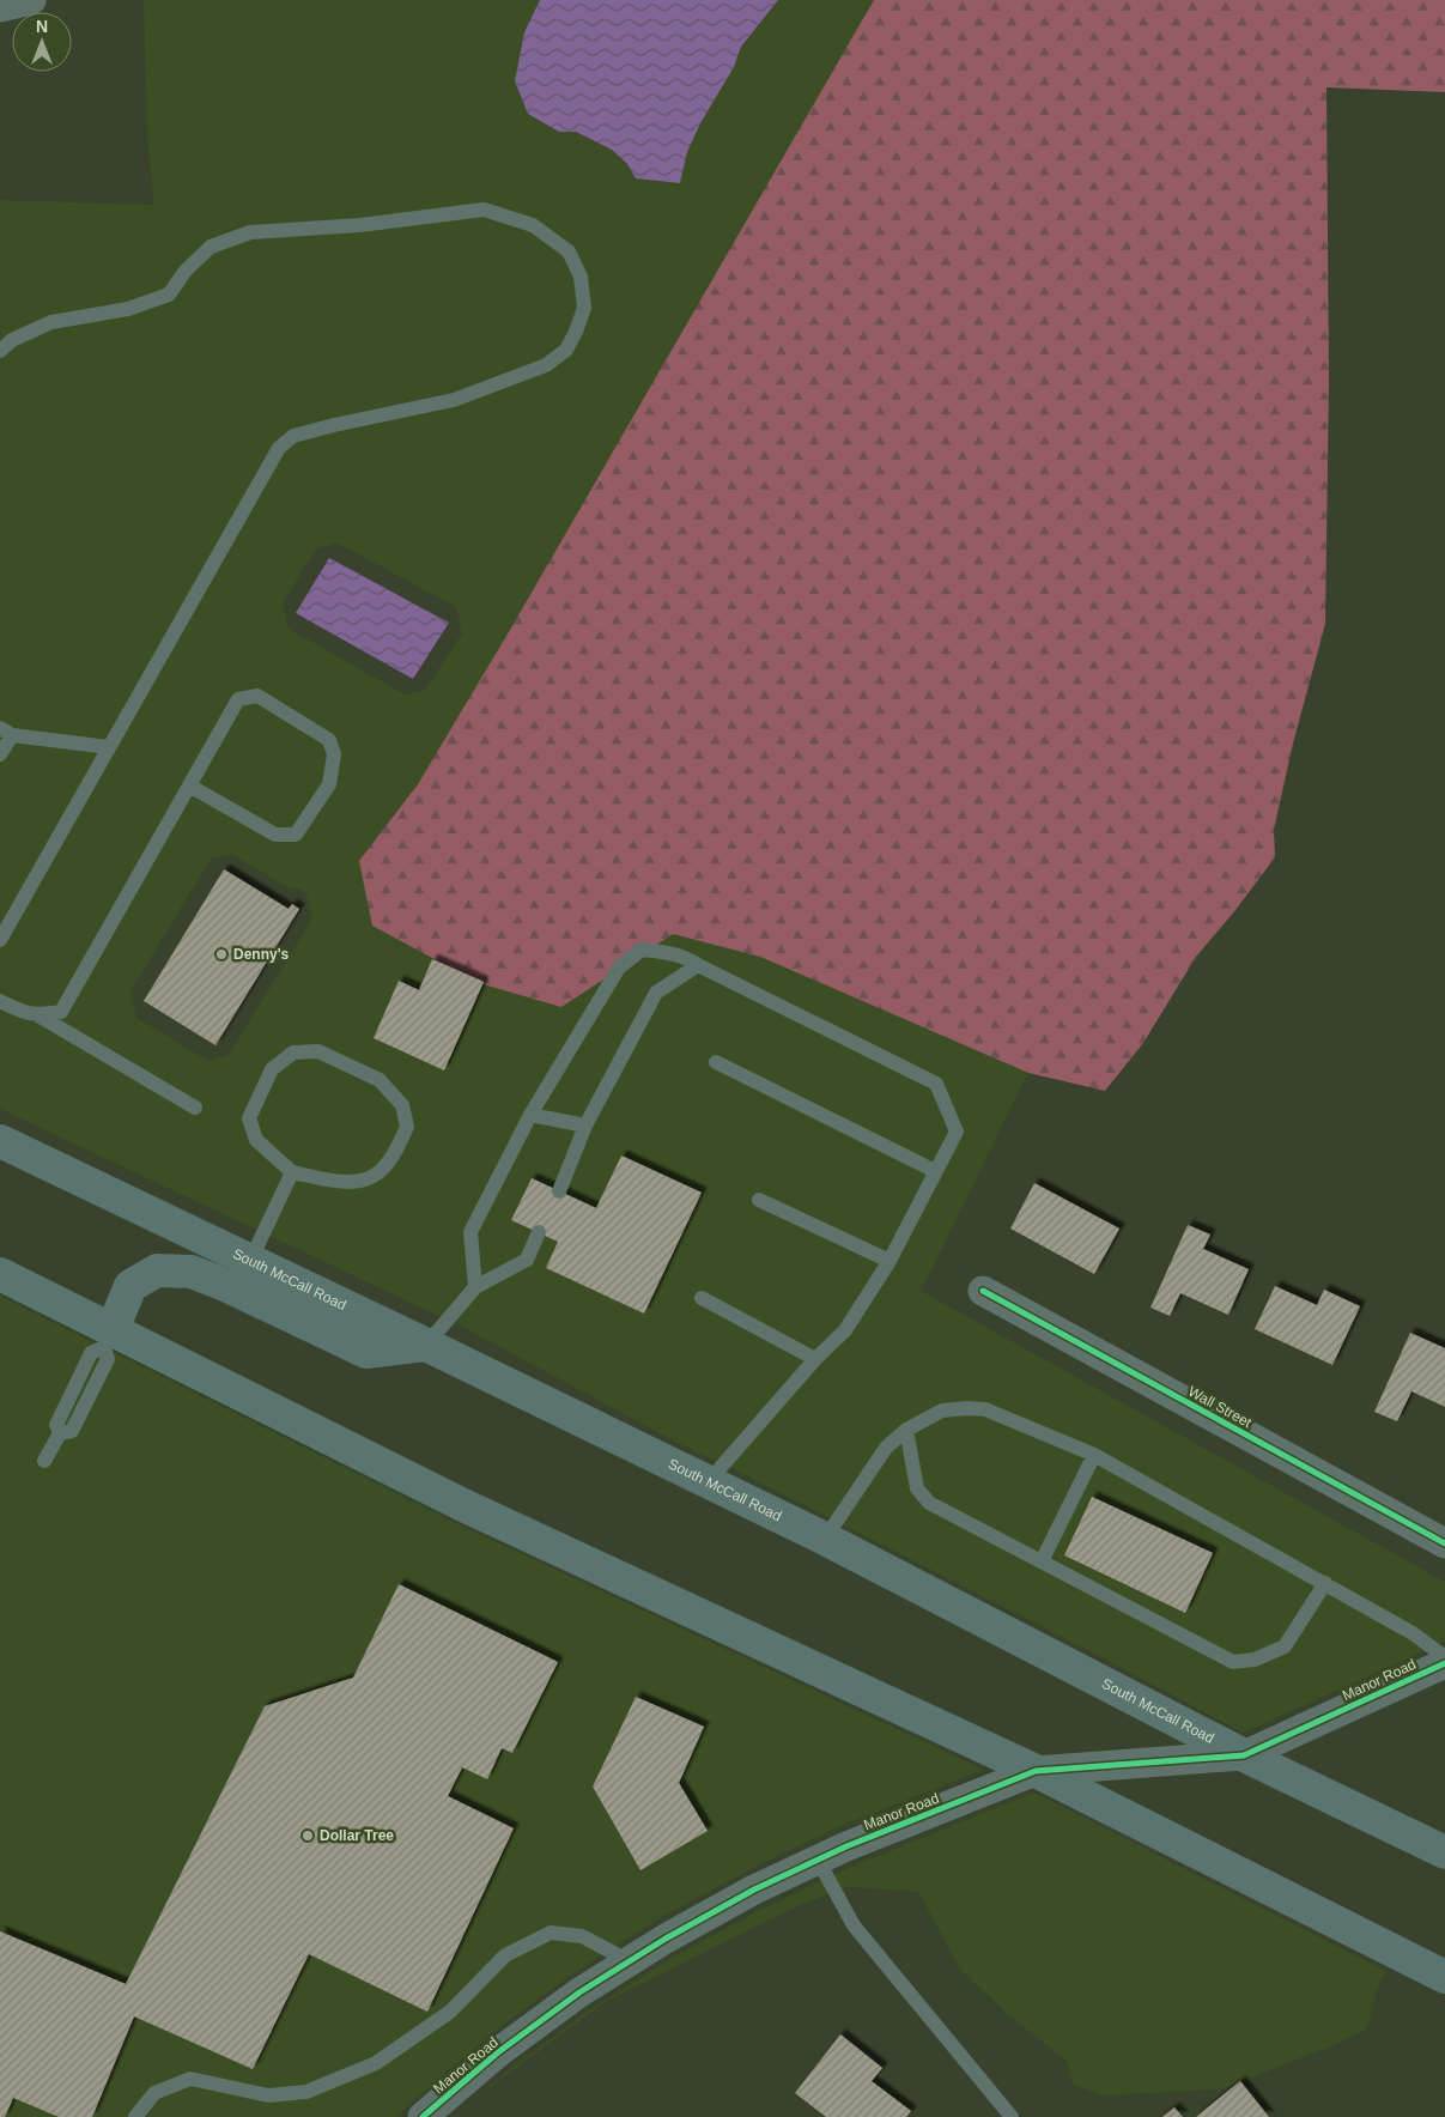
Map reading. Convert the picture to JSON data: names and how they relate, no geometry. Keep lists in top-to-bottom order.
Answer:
{
  "streets": {
    "main road": ["South McCall Road"],
    "street": ["Wall Street", "Manor Road"]
  },
  "crossings": [
    ["South McCall Road", "Manor Road"]
  ],
  "places": ["Denny's", "Dollar Tree"],
  "north": "top"
}
